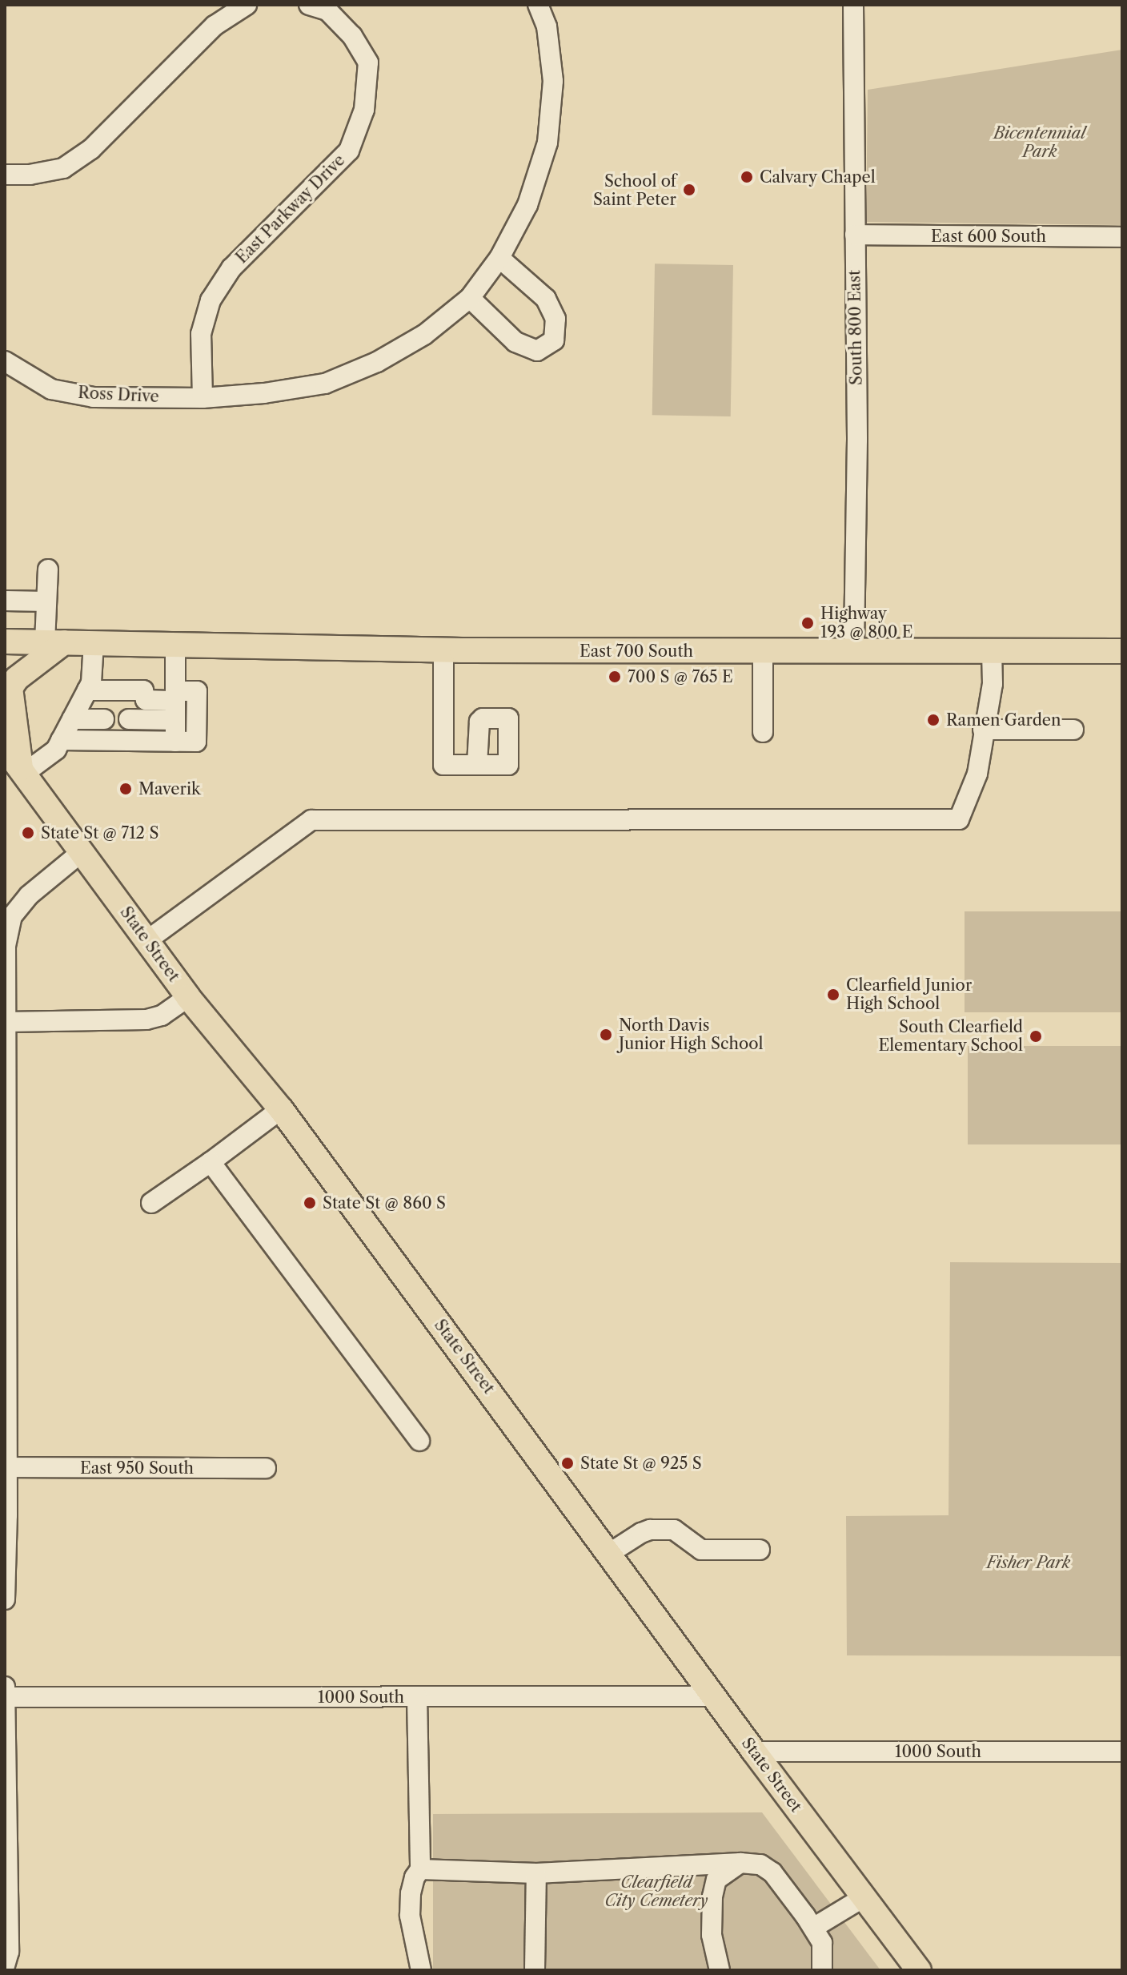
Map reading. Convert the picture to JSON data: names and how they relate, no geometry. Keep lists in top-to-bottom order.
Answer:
{
  "streets": {
    "main road": ["East 700 South", "State Street"],
    "street": [
      "East Parkway Drive",
      "East 600 South",
      "South 800 East",
      "Ross Drive",
      "East 950 South",
      "1000 South"
    ]
  },
  "crossings": [
    ["East Parkway Drive", "Ross Drive"],
    ["East 600 South", "South 800 East"],
    ["South 800 East", "East 700 South"],
    ["State Street", "1000 South"]
  ],
  "parks": ["Bicentennial Park", "Fisher Park", "Clearfield City Cemetery"],
  "places": [
    "Calvary Chapel",
    "School of Saint Peter",
    "Highway 193 @ 800 E",
    "700 S @ 765 E",
    "Ramen Garden",
    "Maverik",
    "State St @ 712 S",
    "Clearfield Junior High School",
    "North Davis Junior High School",
    "South Clearfield Elementary School",
    "State St @ 860 S",
    "State St @ 925 S"
  ]
}
